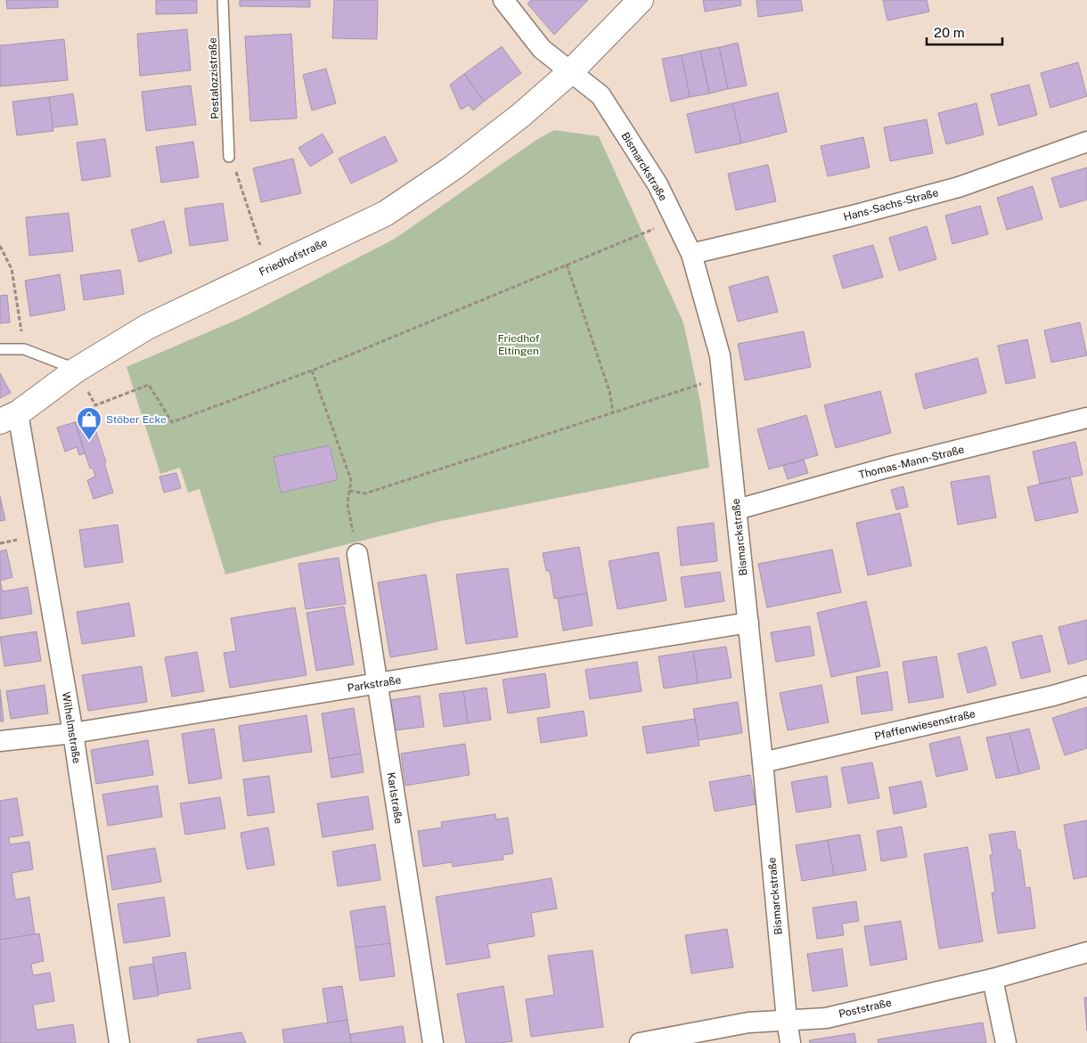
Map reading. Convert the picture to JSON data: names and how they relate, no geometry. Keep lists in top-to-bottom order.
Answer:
{
  "streets": {
    "street": [
      "Bismarckstraße",
      "Hans-Sachs-Straße",
      "Friedhofstraße",
      "Thomas-Mann-Straße",
      "Parkstraße",
      "Pfaffenwiesenstraße",
      "Wilhelmstraße",
      "Karlstraße",
      "Poststraße"
    ],
    "lane": ["Pestalozzistraße"]
  },
  "crossings": [
    ["Bismarckstraße", "Hans-Sachs-Straße"],
    ["Bismarckstraße", "Friedhofstraße"],
    ["Bismarckstraße", "Thomas-Mann-Straße"],
    ["Bismarckstraße", "Parkstraße"],
    ["Bismarckstraße", "Pfaffenwiesenstraße"],
    ["Bismarckstraße", "Poststraße"],
    ["Friedhofstraße", "Wilhelmstraße"],
    ["Parkstraße", "Wilhelmstraße"],
    ["Parkstraße", "Karlstraße"]
  ],
  "parks": ["Friedhof Eltingen"],
  "places": {
    "shop": ["Stöber Ecke"]
  },
  "scale_bar": "20 m"
}
